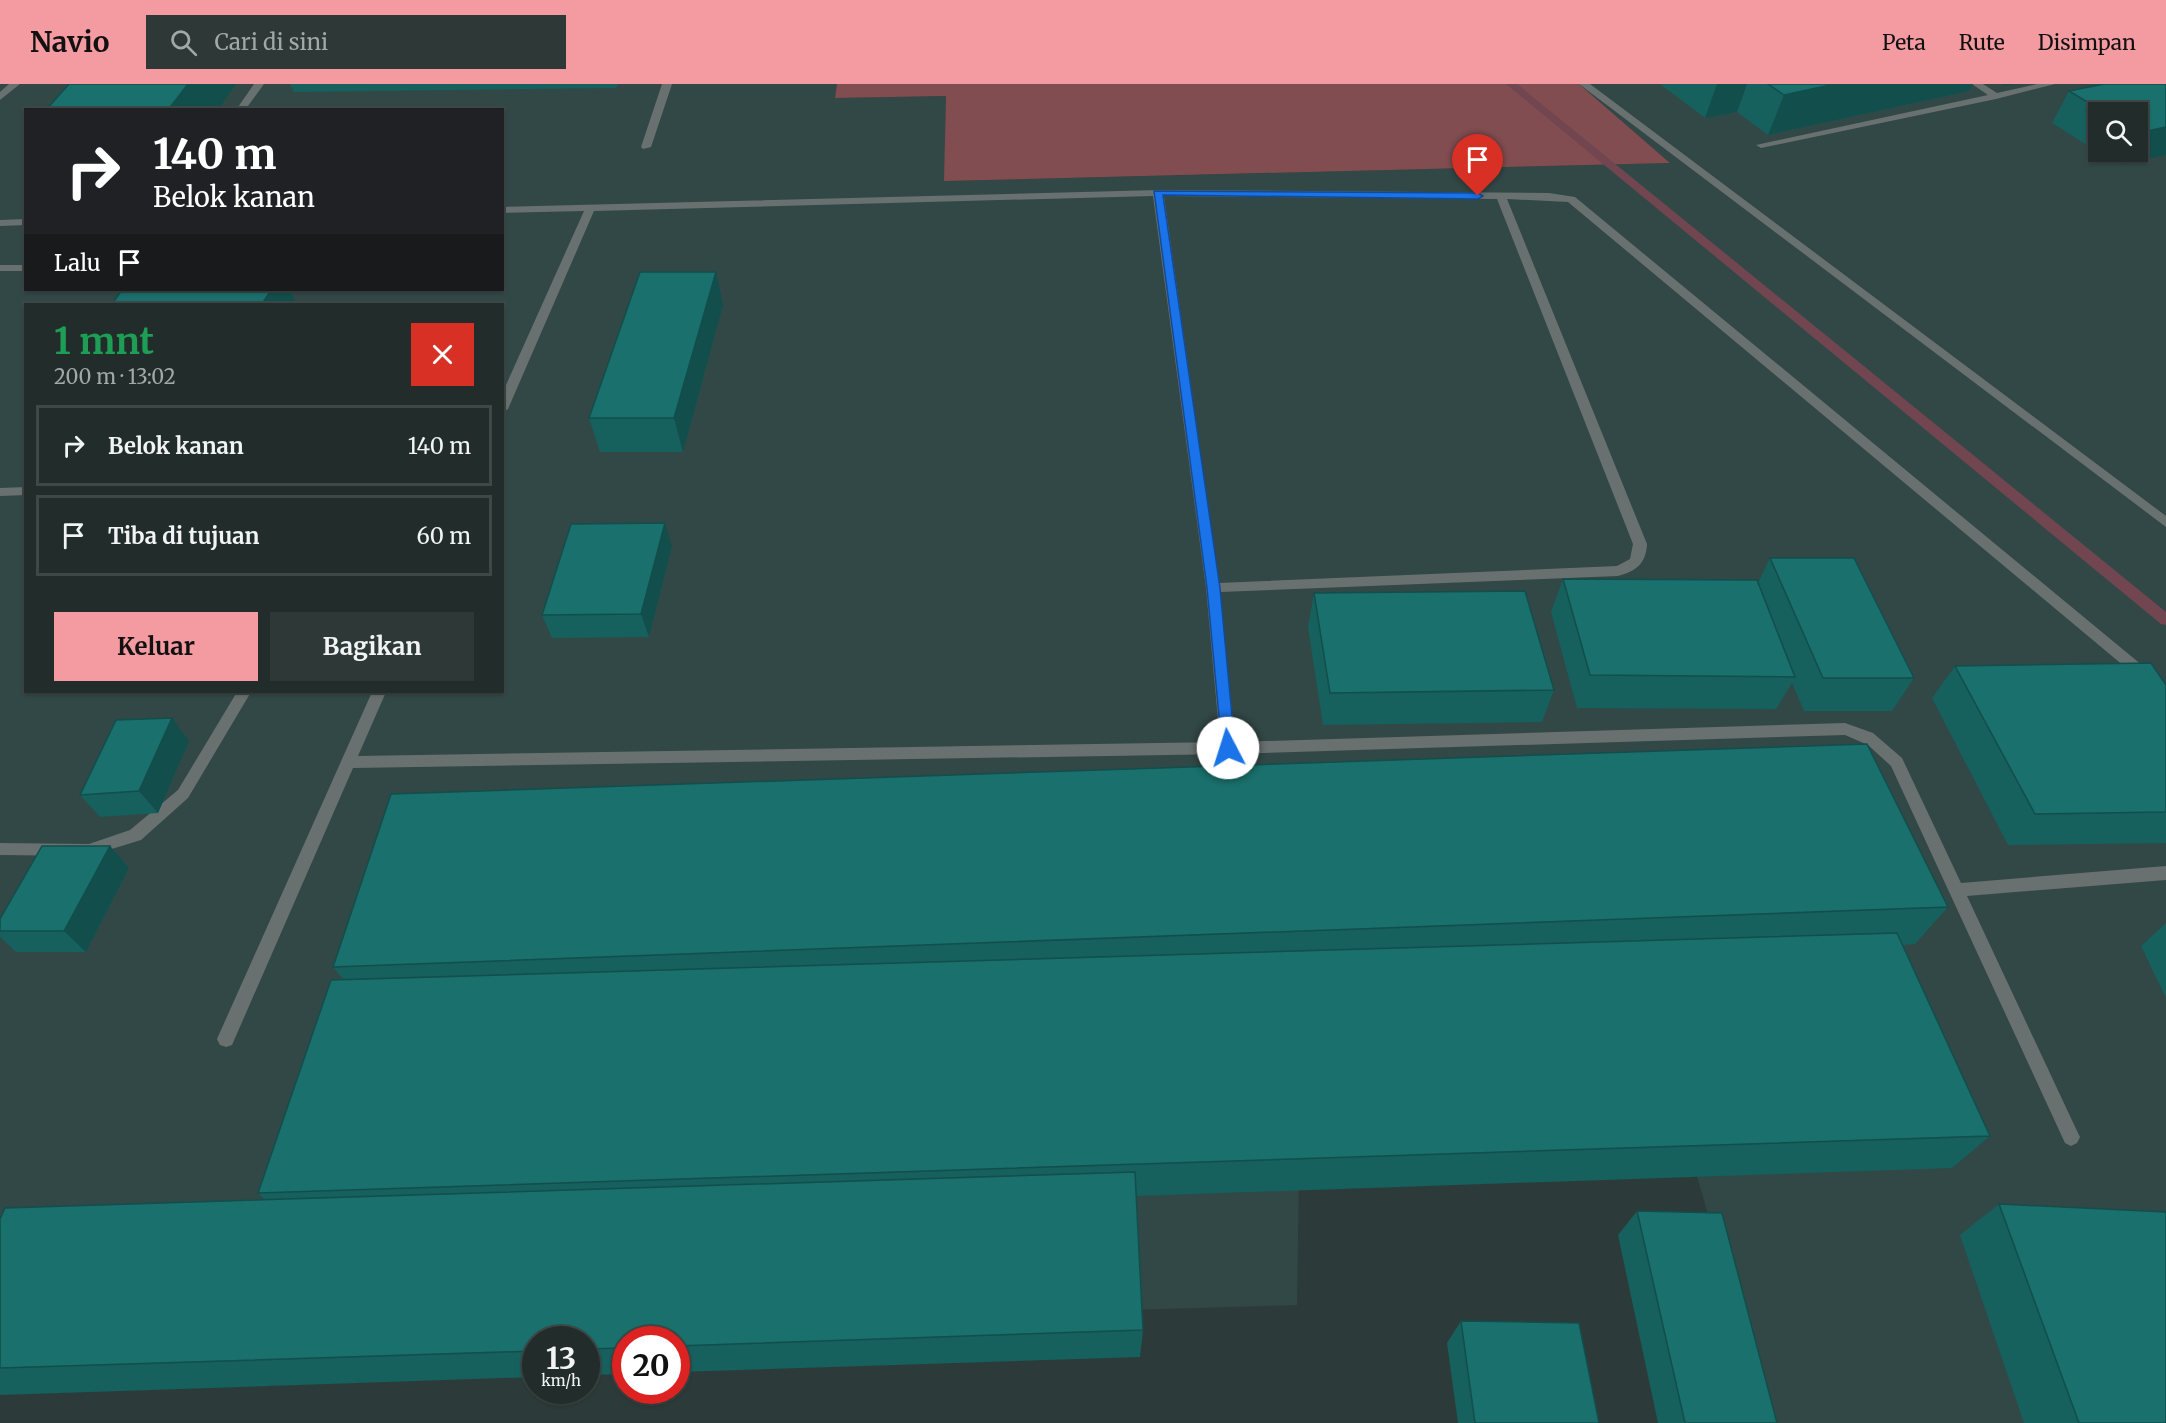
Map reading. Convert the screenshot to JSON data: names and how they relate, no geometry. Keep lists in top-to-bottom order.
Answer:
{
  "page": {
    "header": "Navio",
    "search": "Cari di sini",
    "nav": ["Peta", "Rute", "Disimpan"],
    "turn": ["140 m", "Belok kanan"],
    "then": "Lalu",
    "heading": ["1 mnt", "200 m · 13:02"],
    "list": [
      {
        "name": "Belok kanan",
        "value": "140 m"
      },
      {
        "name": "Tiba di tujuan",
        "value": "60 m"
      }
    ],
    "buttons": ["Keluar", "Bagikan"],
    "speed": "13 km/h",
    "limit": "20"
  }
}
